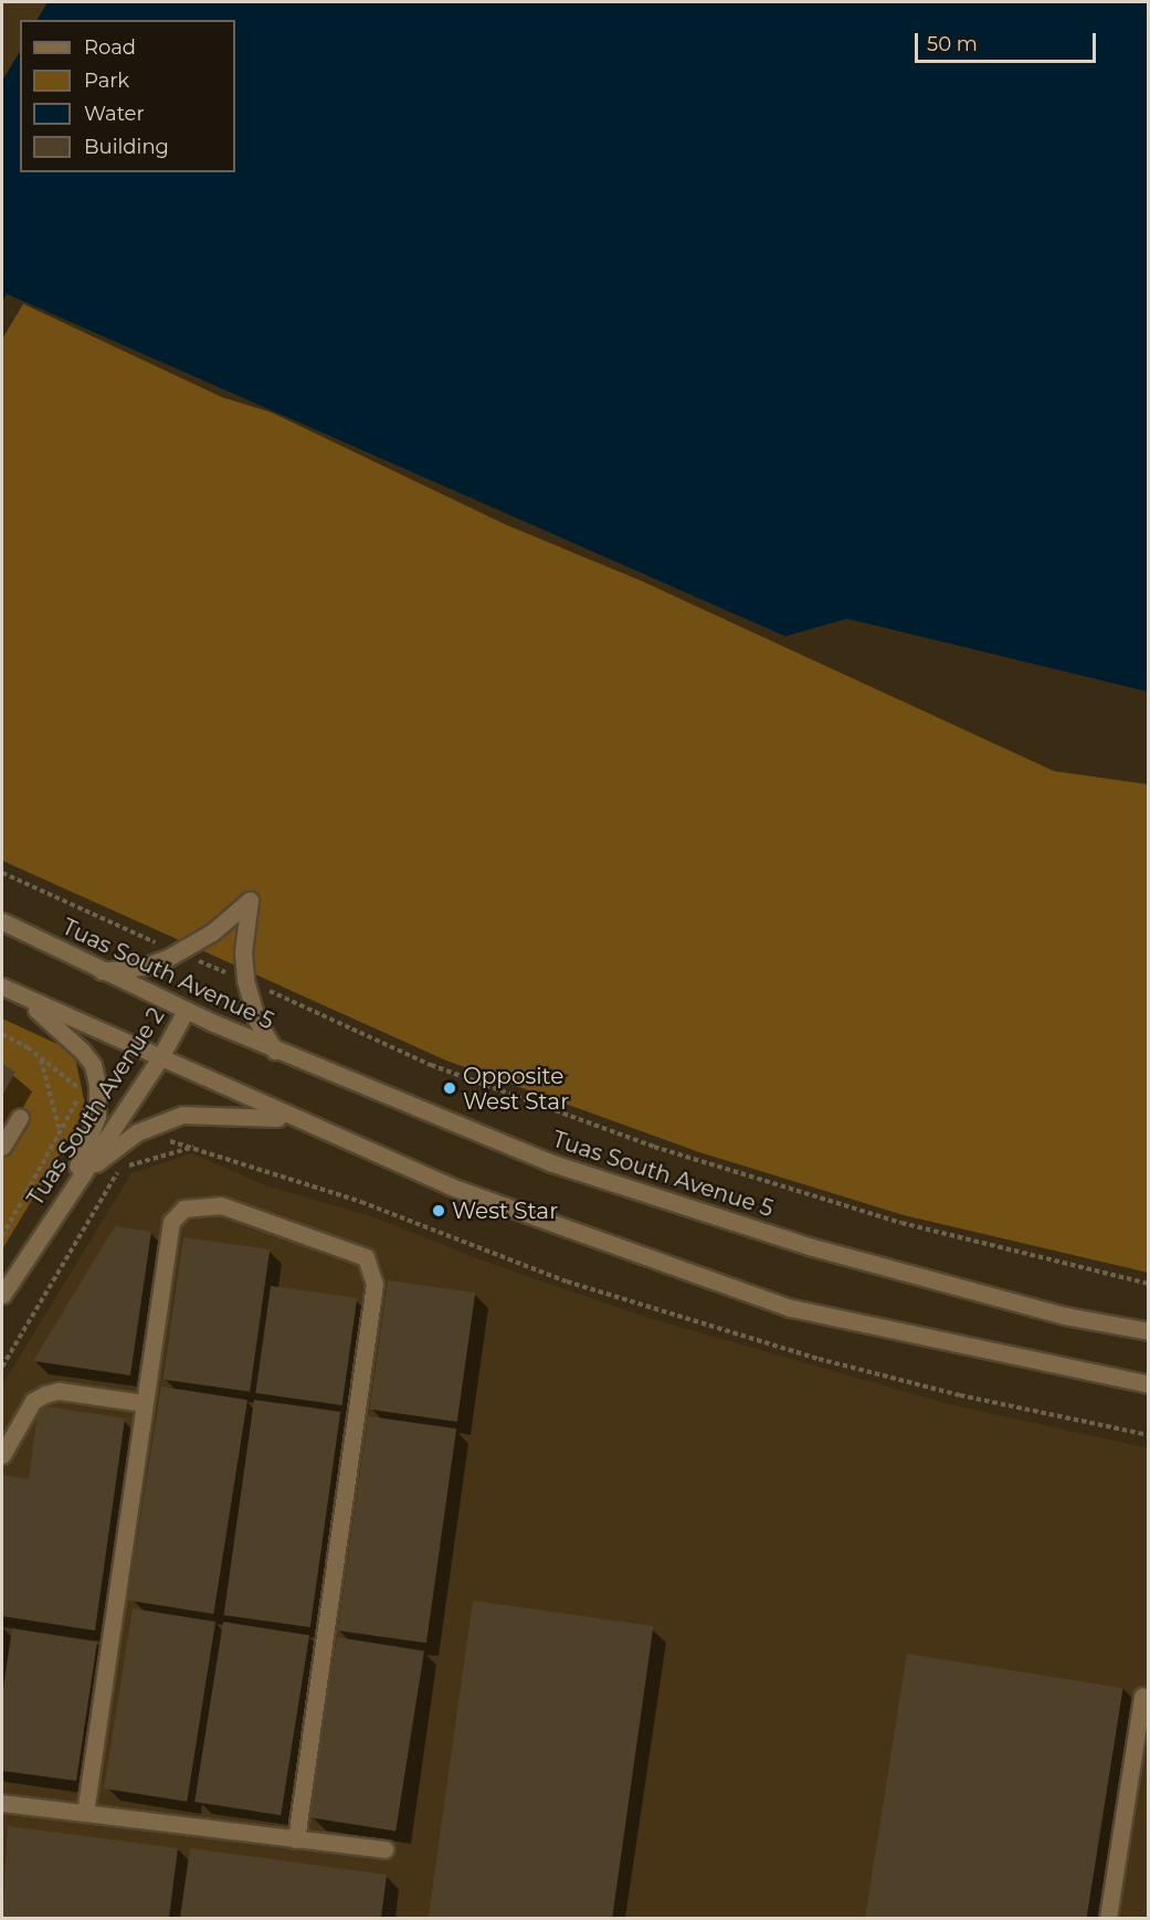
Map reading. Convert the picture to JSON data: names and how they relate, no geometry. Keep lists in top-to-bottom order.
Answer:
{
  "streets": {
    "street": ["Tuas South Avenue 5", "Tuas South Avenue 2"]
  },
  "crossings": [
    ["Tuas South Avenue 5", "Tuas South Avenue 2"]
  ],
  "places": ["Opposite West Star", "West Star"],
  "legend": [
    "Road",
    "Park",
    "Water",
    "Building"
  ],
  "scale_bar": "50 m"
}
